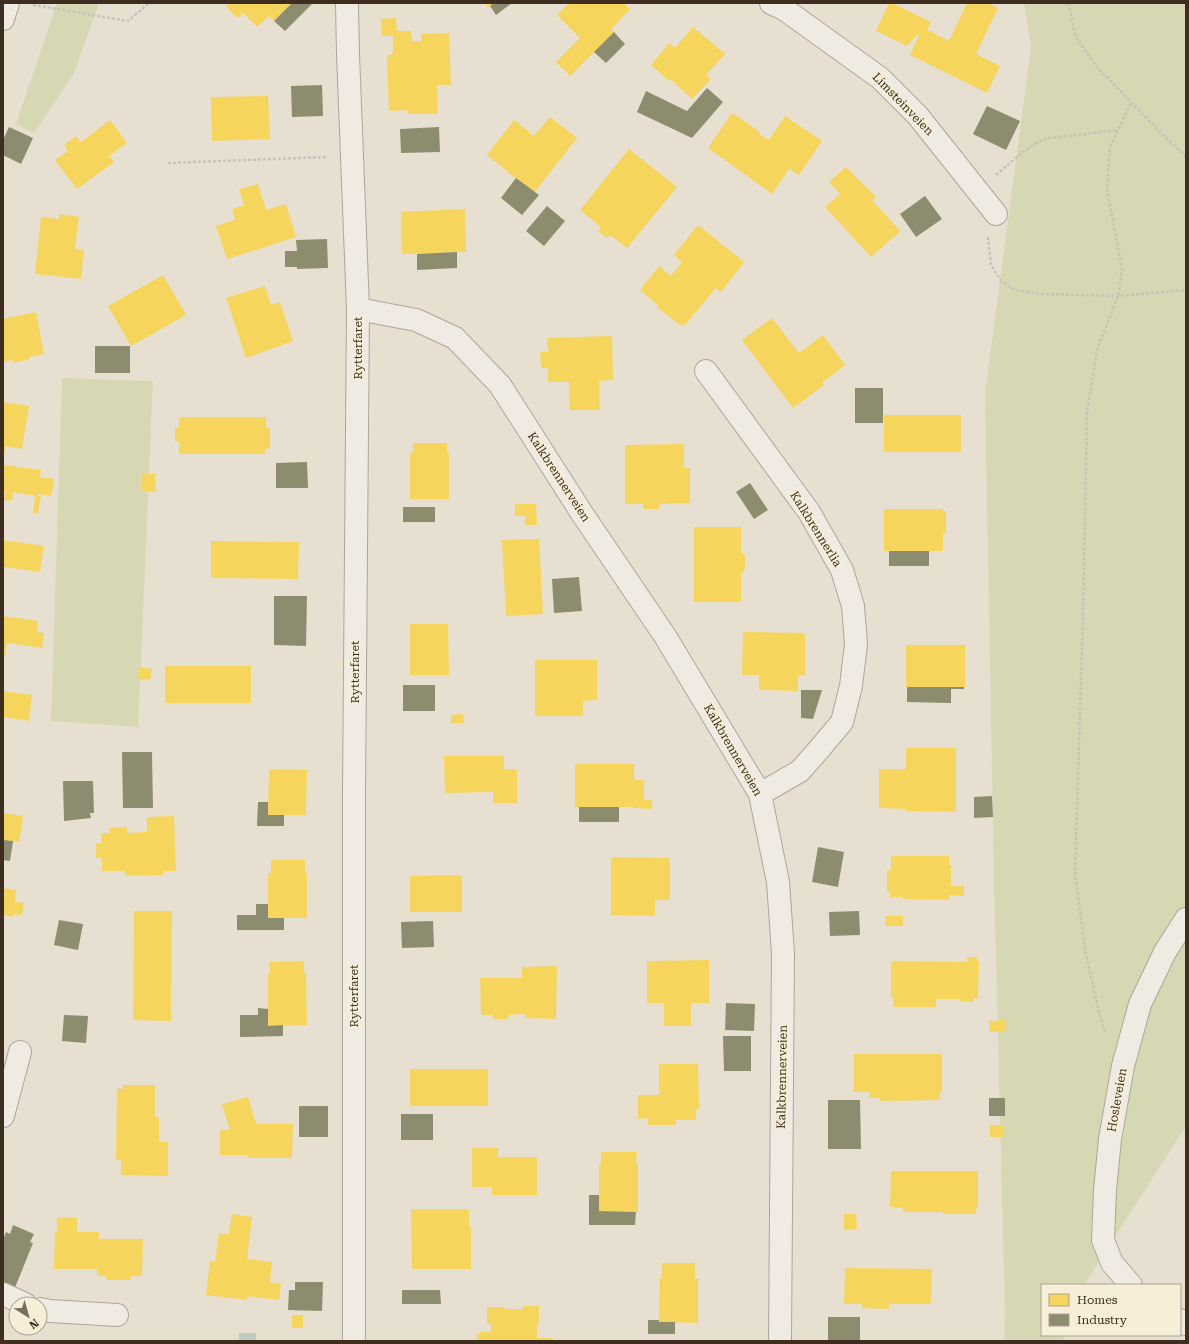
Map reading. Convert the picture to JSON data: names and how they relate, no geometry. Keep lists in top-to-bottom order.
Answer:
{
  "streets": {
    "street": [
      "Limsteinveien",
      "Rytterfaret",
      "Kalkbrennerveien",
      "Kalkbrennerlia",
      "Hosleveien"
    ]
  },
  "crossings": [
    ["Rytterfaret", "Kalkbrennerveien"],
    ["Kalkbrennerveien", "Kalkbrennerlia"]
  ],
  "legend": ["Homes", "Industry"],
  "north": "bottom right"
}
